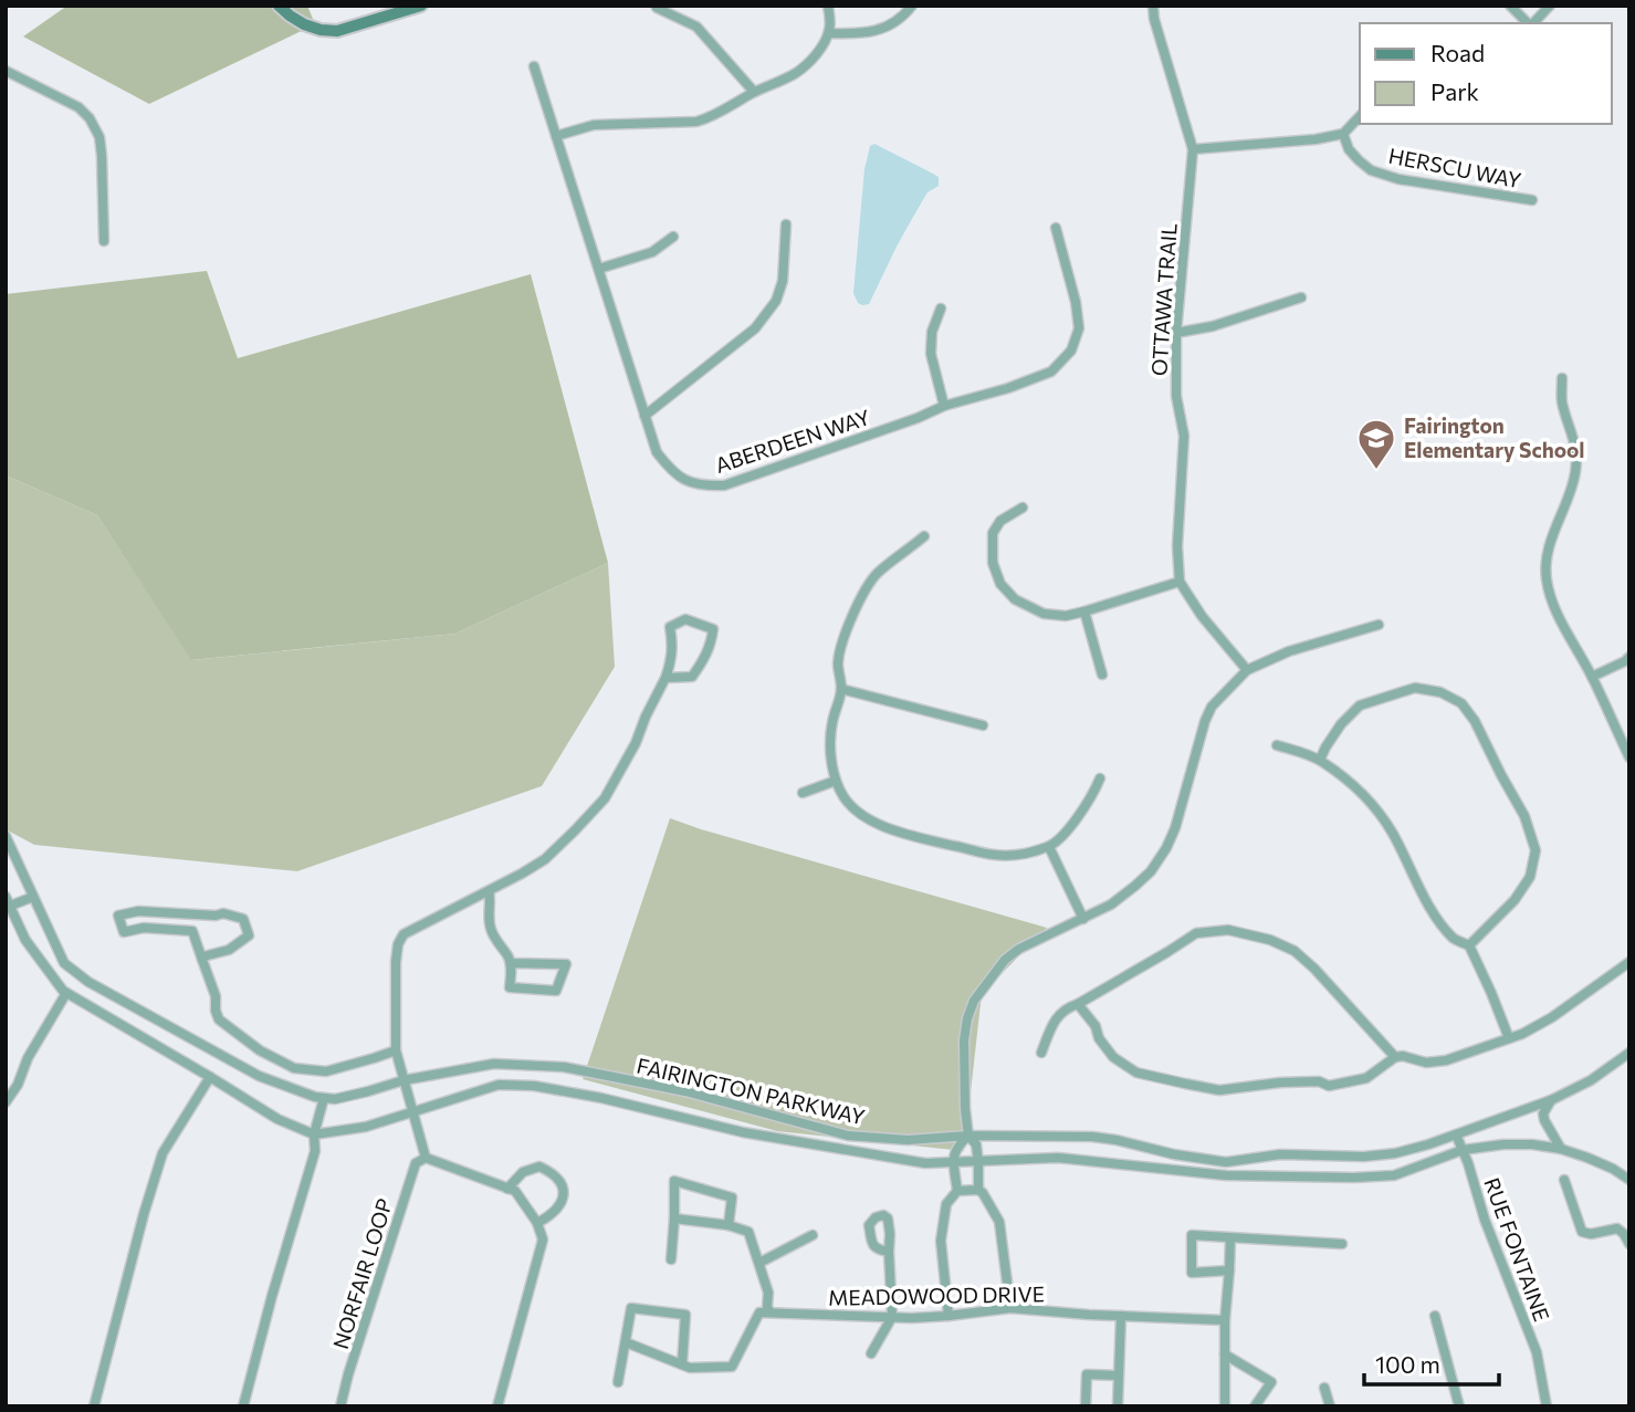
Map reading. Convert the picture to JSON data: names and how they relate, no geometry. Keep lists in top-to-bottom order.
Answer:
{
  "streets": {
    "street": [
      "HERSCU WAY",
      "OTTAWA TRAIL",
      "ABERDEEN WAY",
      "FAIRINGTON PARKWAY",
      "RUE FONTAINE",
      "NORFAIR LOOP",
      "MEADOWOOD DRIVE"
    ]
  },
  "crossings": [
    ["FAIRINGTON PARKWAY", "RUE FONTAINE"]
  ],
  "places": {
    "school or university": ["Fairington Elementary School"]
  },
  "legend": ["Road", "Park"],
  "scale_bar": "100 m"
}
